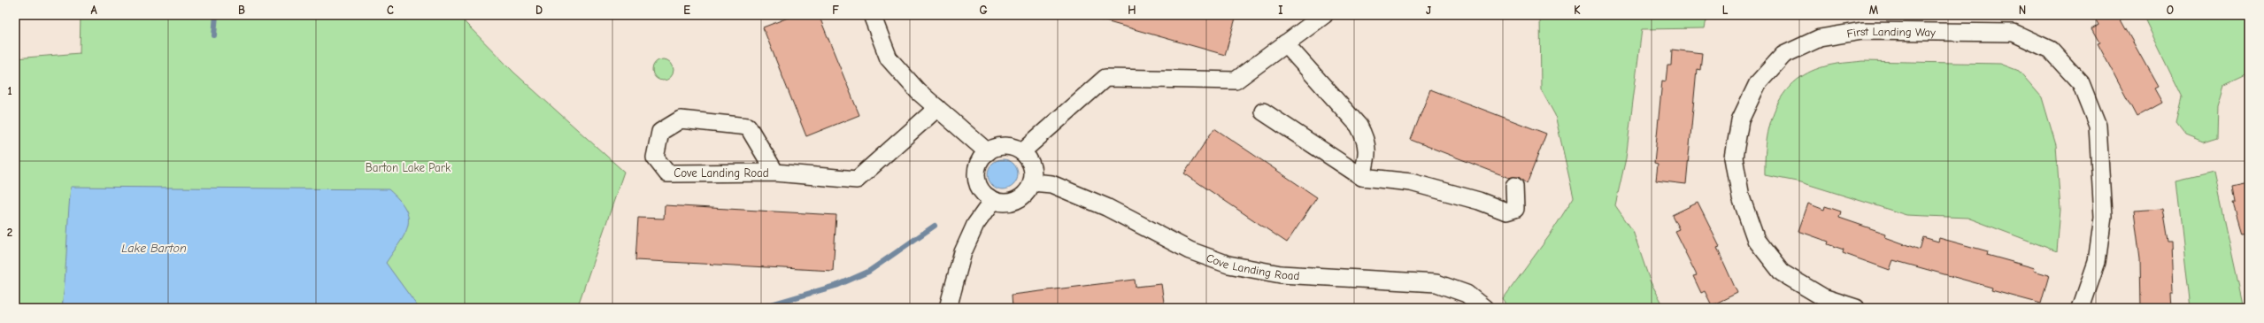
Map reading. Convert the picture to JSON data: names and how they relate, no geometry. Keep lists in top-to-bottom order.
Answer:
{
  "streets": {
    "street": ["First Landing Way", "Cove Landing Road"]
  },
  "water": ["Lake Barton"],
  "parks": ["Barton Lake Park"],
  "grid": {
    "columns": [
      "A",
      "B",
      "C",
      "D",
      "E",
      "F",
      "G",
      "H",
      "I",
      "J",
      "K",
      "L",
      "M",
      "N",
      "O"
    ],
    "rows": ["1", "2"]
  }
}
